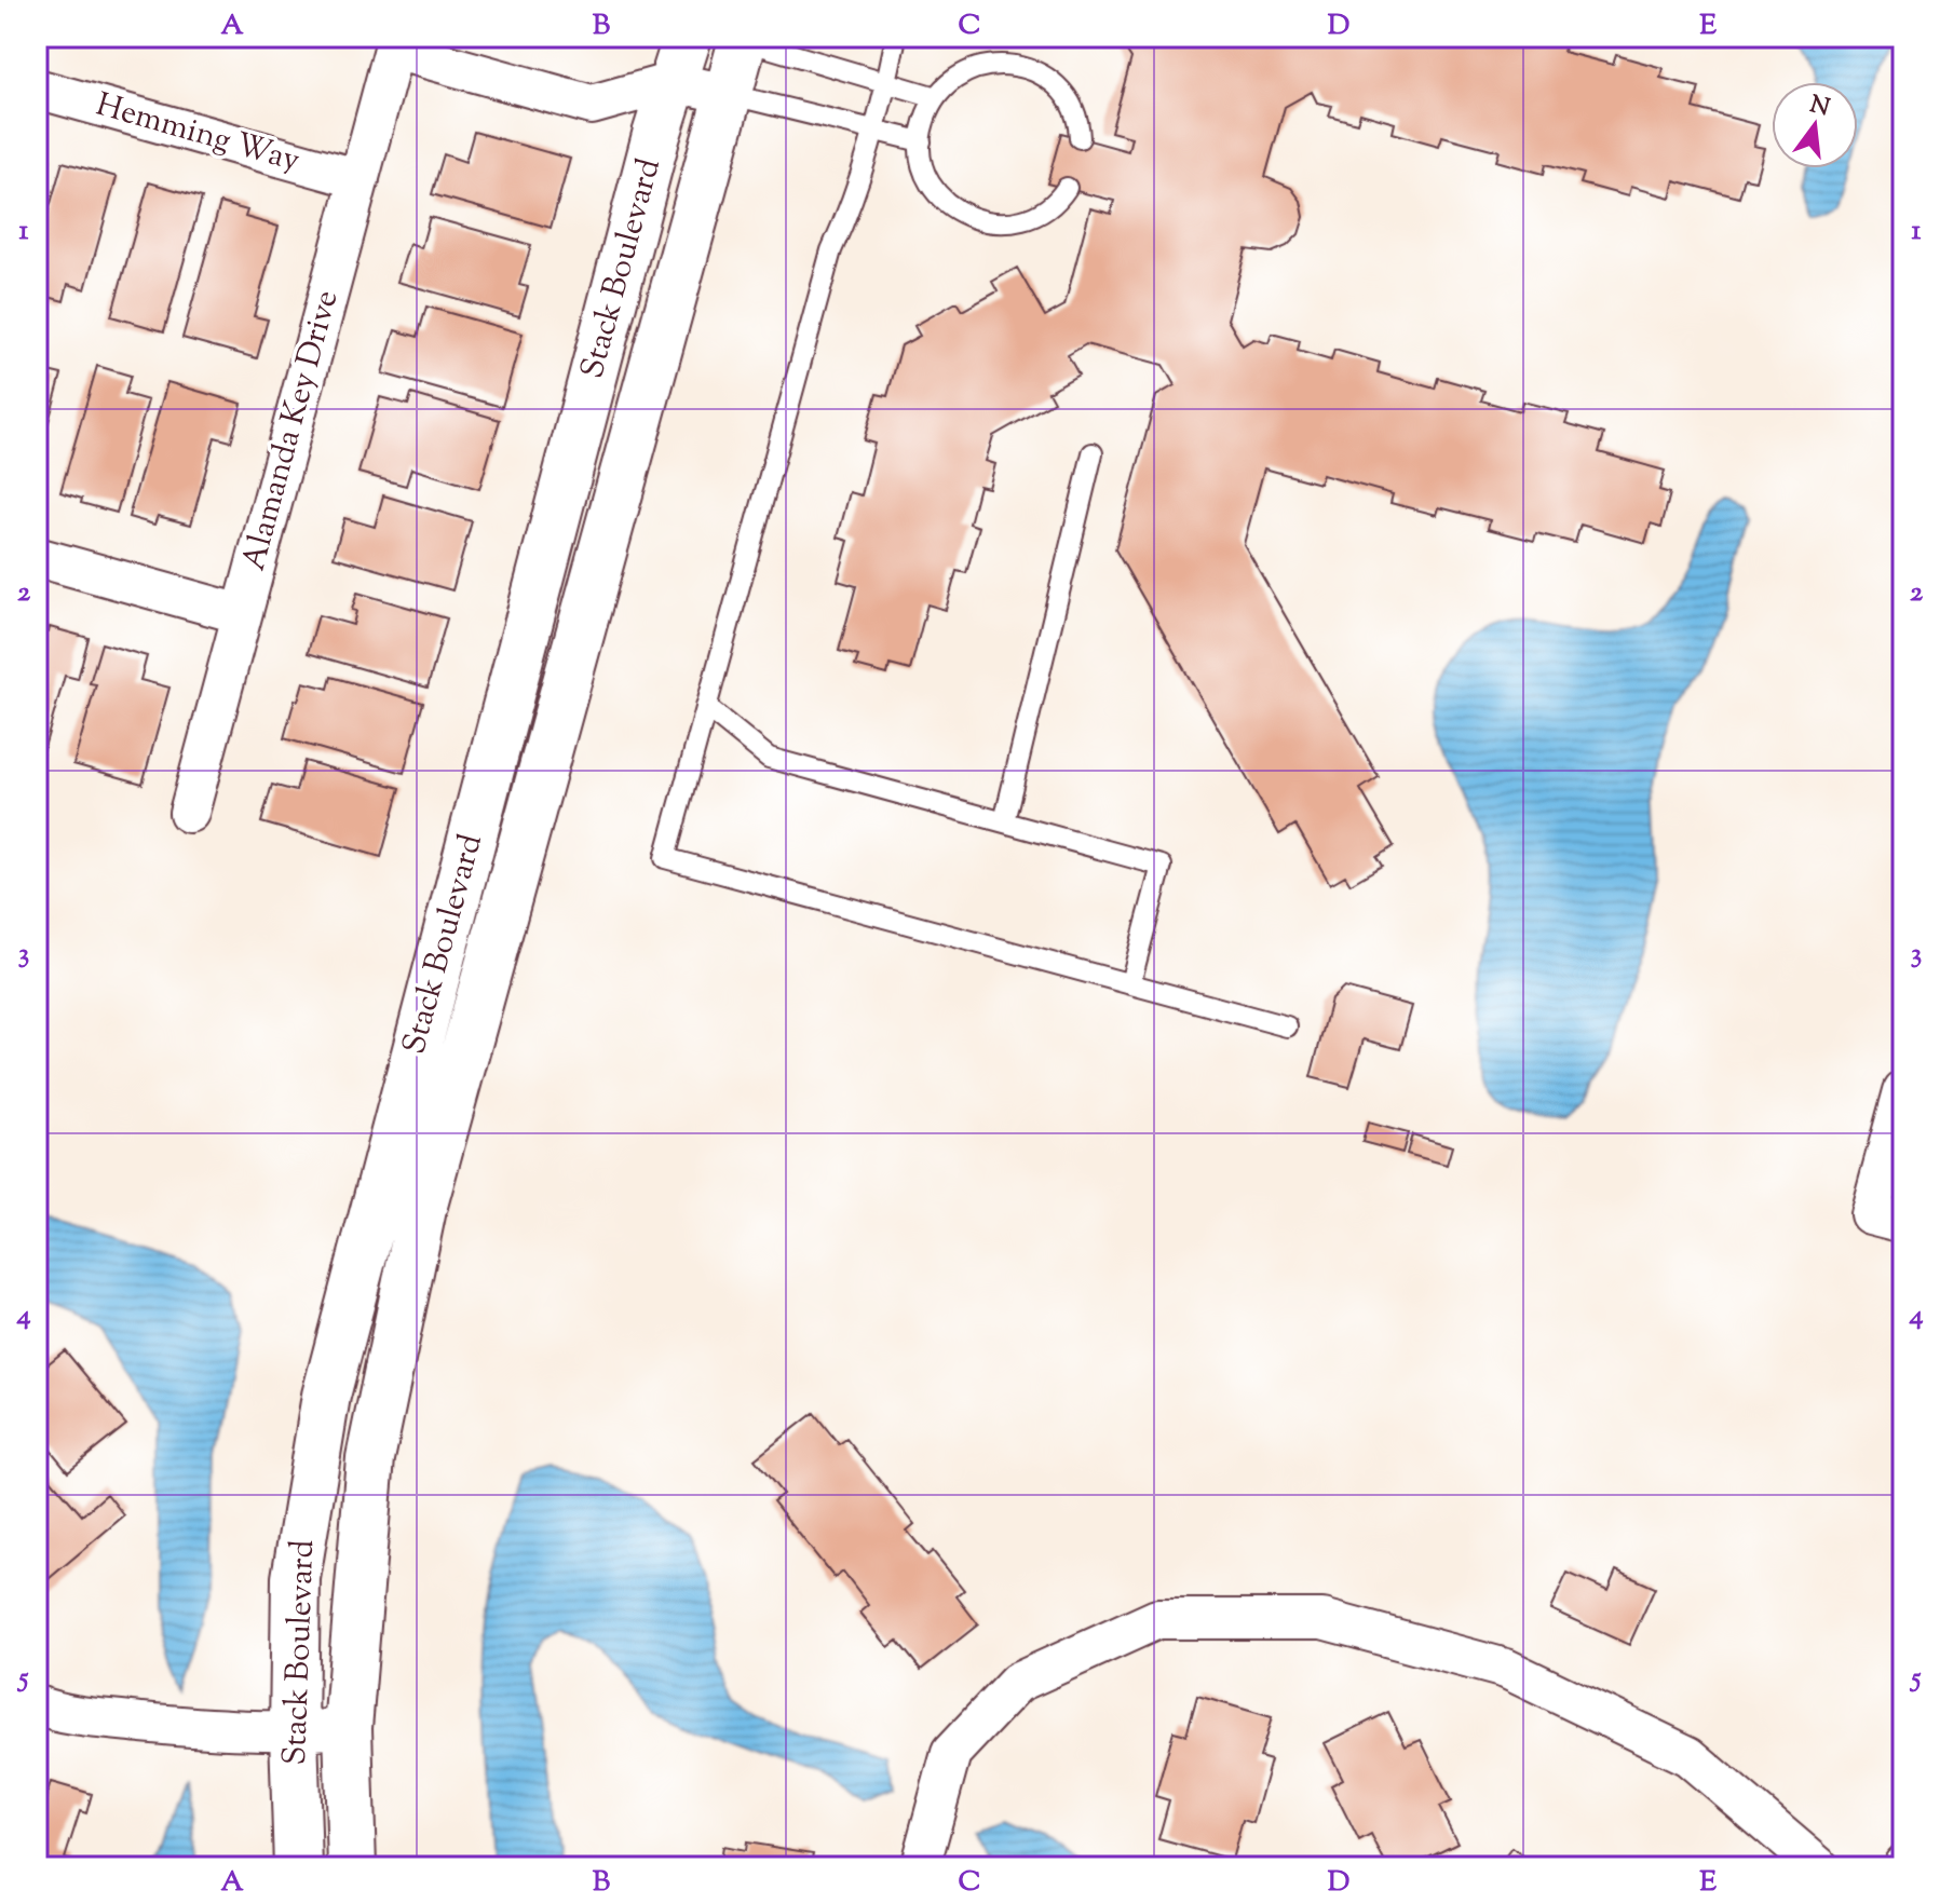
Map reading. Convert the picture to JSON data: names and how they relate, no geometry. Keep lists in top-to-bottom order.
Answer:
{
  "streets": {
    "street": ["Hemming Way", "Stack Boulevard", "Alamanda Key Drive"]
  },
  "crossings": [
    ["Hemming Way", "Alamanda Key Drive"],
    ["Stack Boulevard", "Alamanda Key Drive"]
  ],
  "north": "top",
  "grid": {
    "columns": [
      "A",
      "B",
      "C",
      "D",
      "E"
    ],
    "rows": [
      "1",
      "2",
      "3",
      "4",
      "5"
    ]
  }
}
